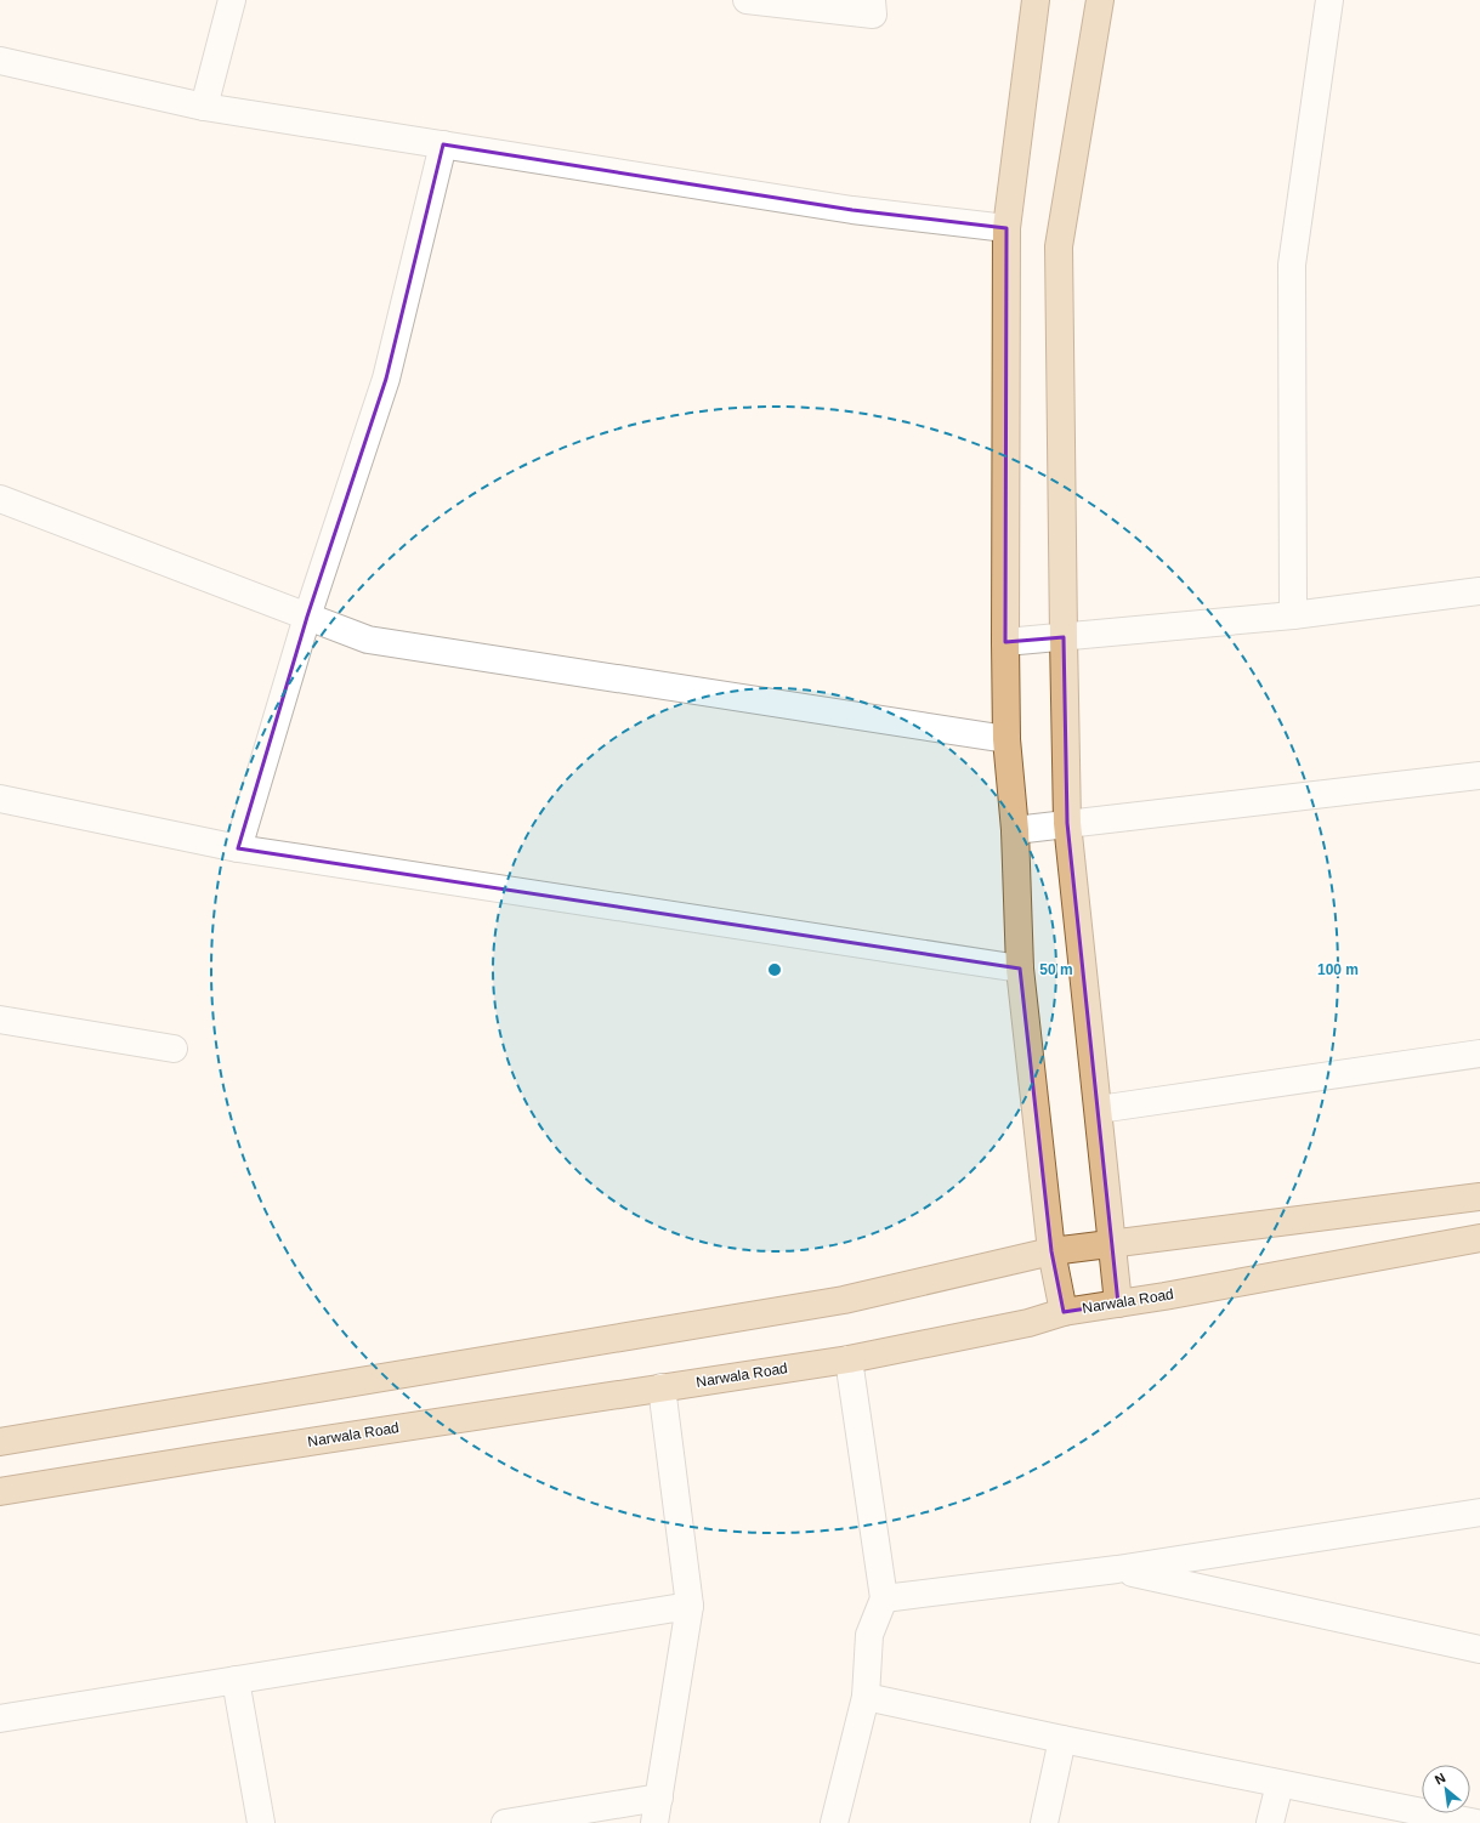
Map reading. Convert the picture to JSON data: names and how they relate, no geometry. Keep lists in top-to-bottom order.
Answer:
{
  "streets": {
    "main road": ["Narwala Road"]
  },
  "north": "top left",
  "rings": ["50 m", "100 m"]
}
